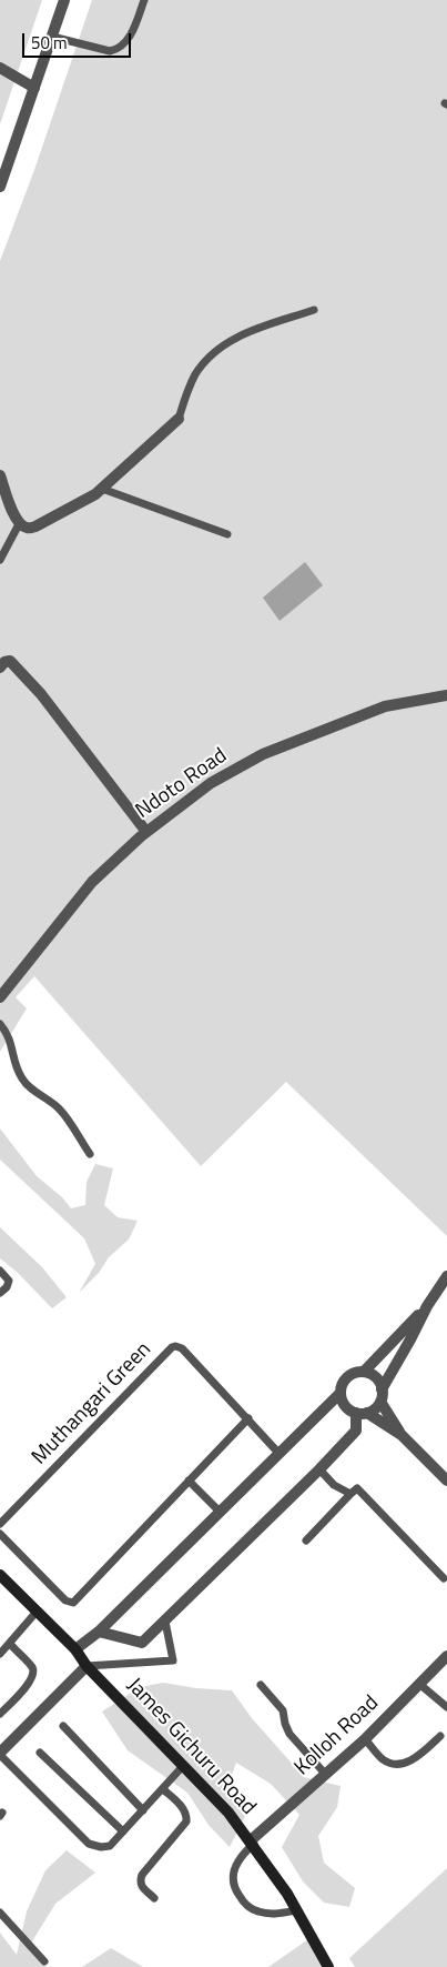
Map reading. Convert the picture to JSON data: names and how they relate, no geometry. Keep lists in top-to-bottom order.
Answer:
{
  "streets": {
    "main road": ["James Gichuru Road"],
    "street": ["Ndoto Road", "Kolloh Road"],
    "lane": ["Muthangari Green"]
  },
  "crossings": [
    ["Kolloh Road", "James Gichuru Road"]
  ],
  "scale_bar": "50 m"
}
